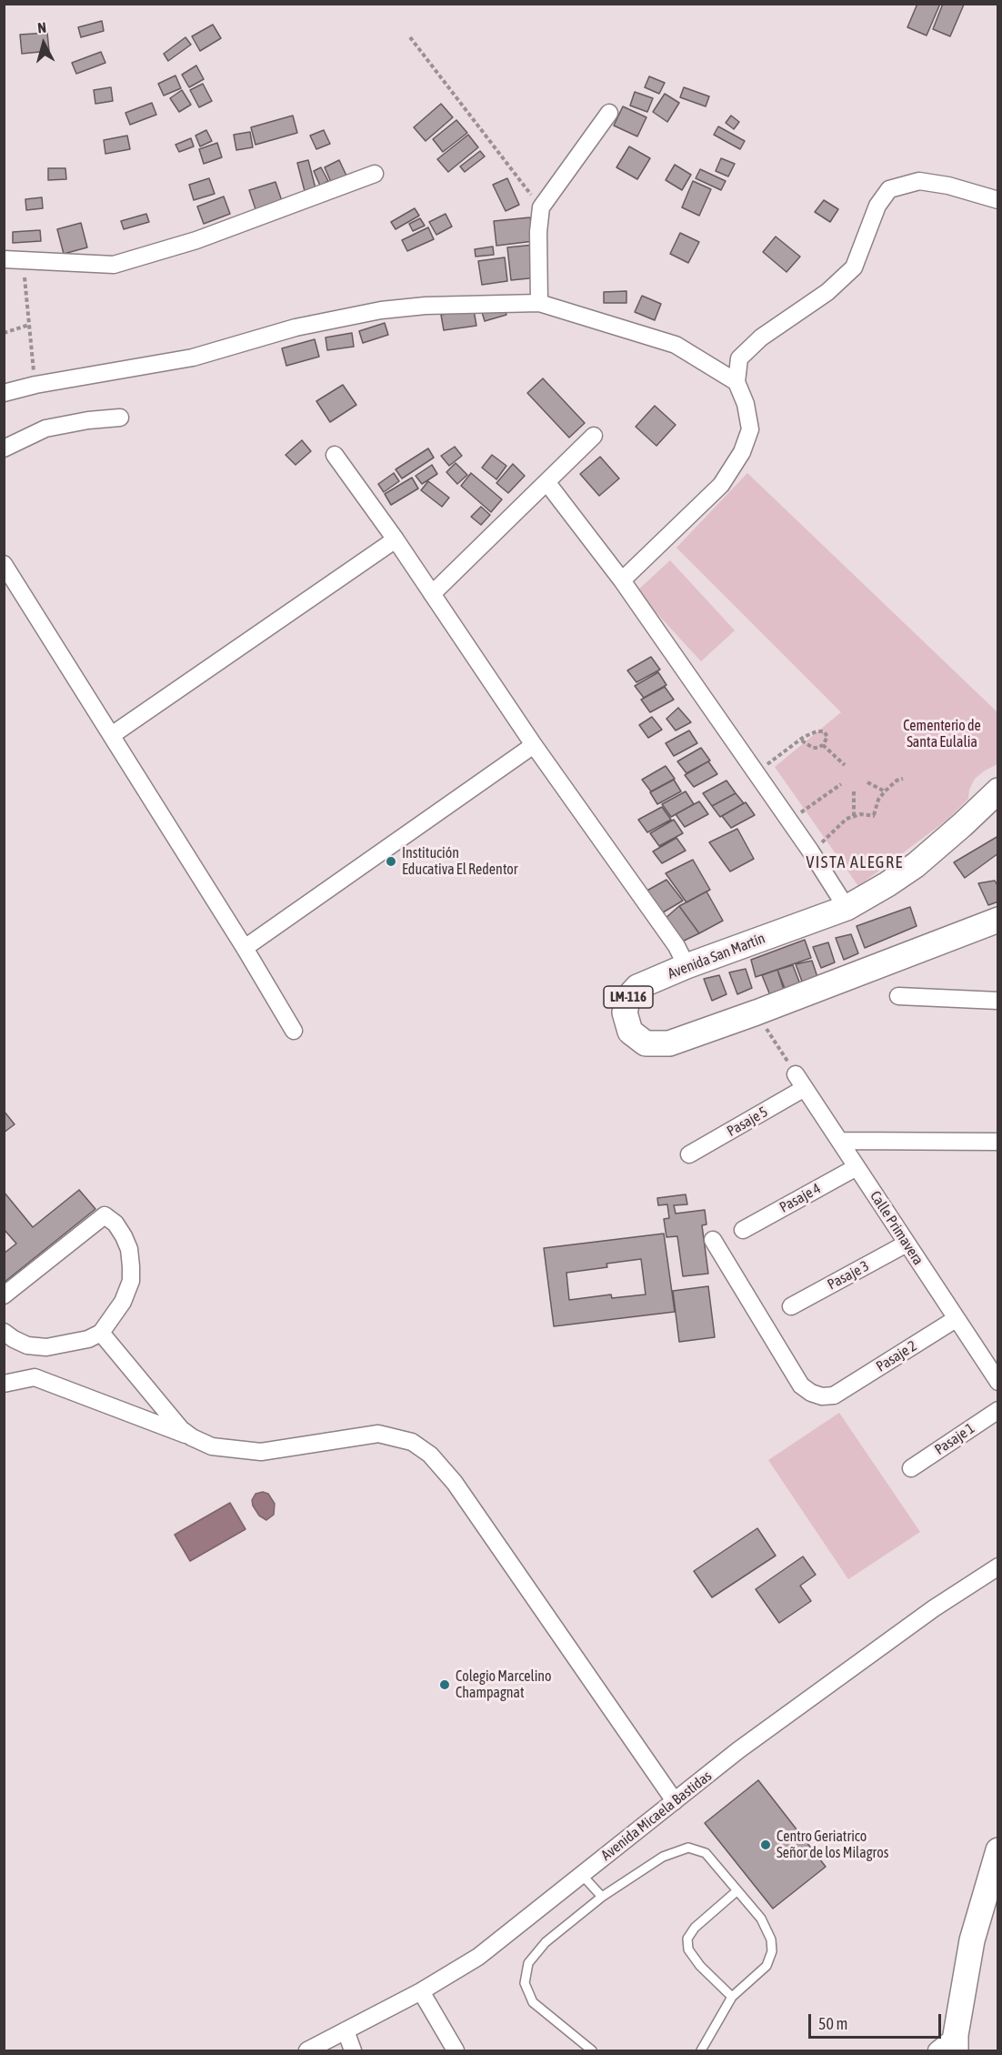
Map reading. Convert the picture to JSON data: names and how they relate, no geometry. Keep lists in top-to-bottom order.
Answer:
{
  "streets": {
    "main road": ["Avenida San Martín", "LM-116"],
    "street": [
      "Pasaje 5",
      "Pasaje 4",
      "Calle Primavera",
      "Pasaje 3",
      "Pasaje 2",
      "Pasaje 1",
      "Avenida Micaela Bastidas"
    ]
  },
  "crossings": [
    ["Pasaje 5", "Calle Primavera"],
    ["Pasaje 4", "Calle Primavera"],
    ["Calle Primavera", "Pasaje 3"],
    ["Calle Primavera", "Pasaje 2"]
  ],
  "districts": ["VISTA ALEGRE"],
  "parks": ["Cementerio de Santa Eulalia"],
  "places": ["Institución Educativa El Redentor", "Colegio Marcelino Champagnat", "Centro Geriatrico Señor de los Milagros"],
  "scale_bar": "50 m",
  "north": "top"
}
